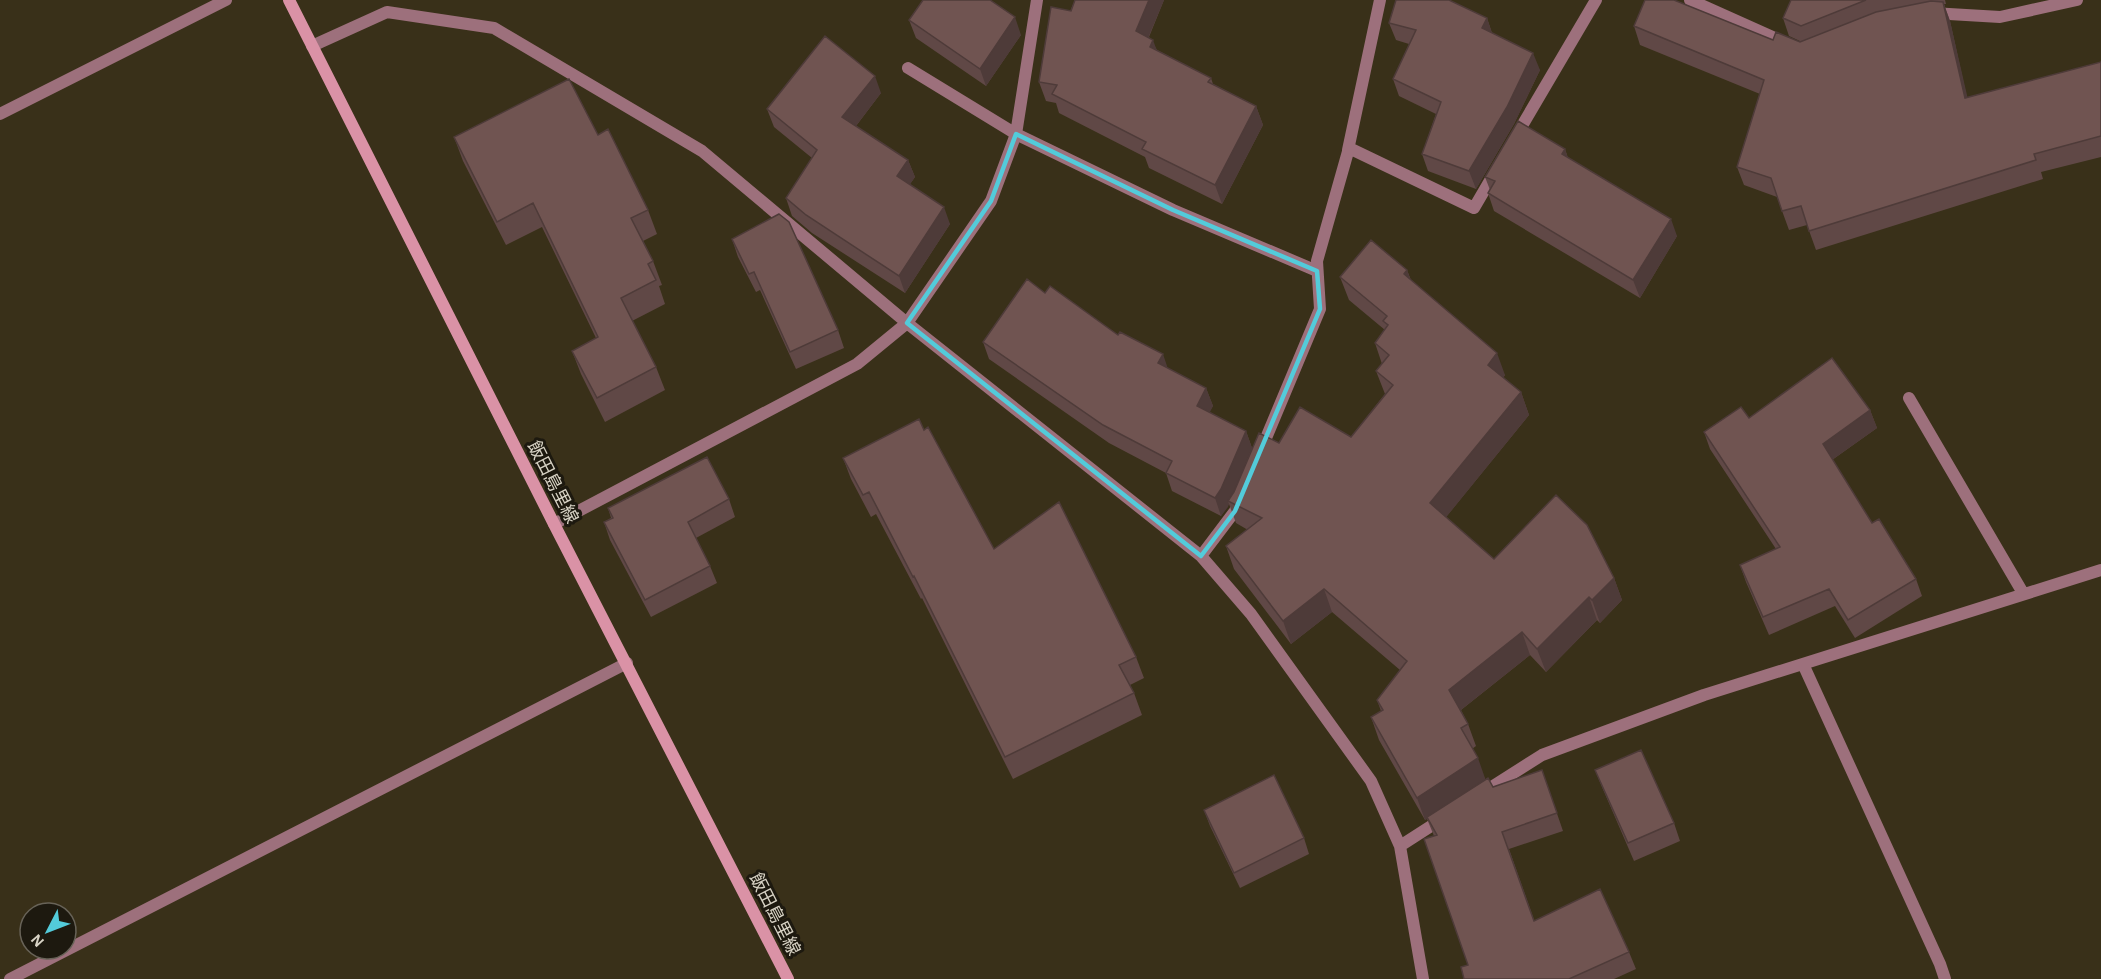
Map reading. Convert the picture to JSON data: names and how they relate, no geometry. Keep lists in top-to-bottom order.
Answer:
{
  "streets": {
    "main road": ["飯田島里線"]
  },
  "north": "bottom left"
}
